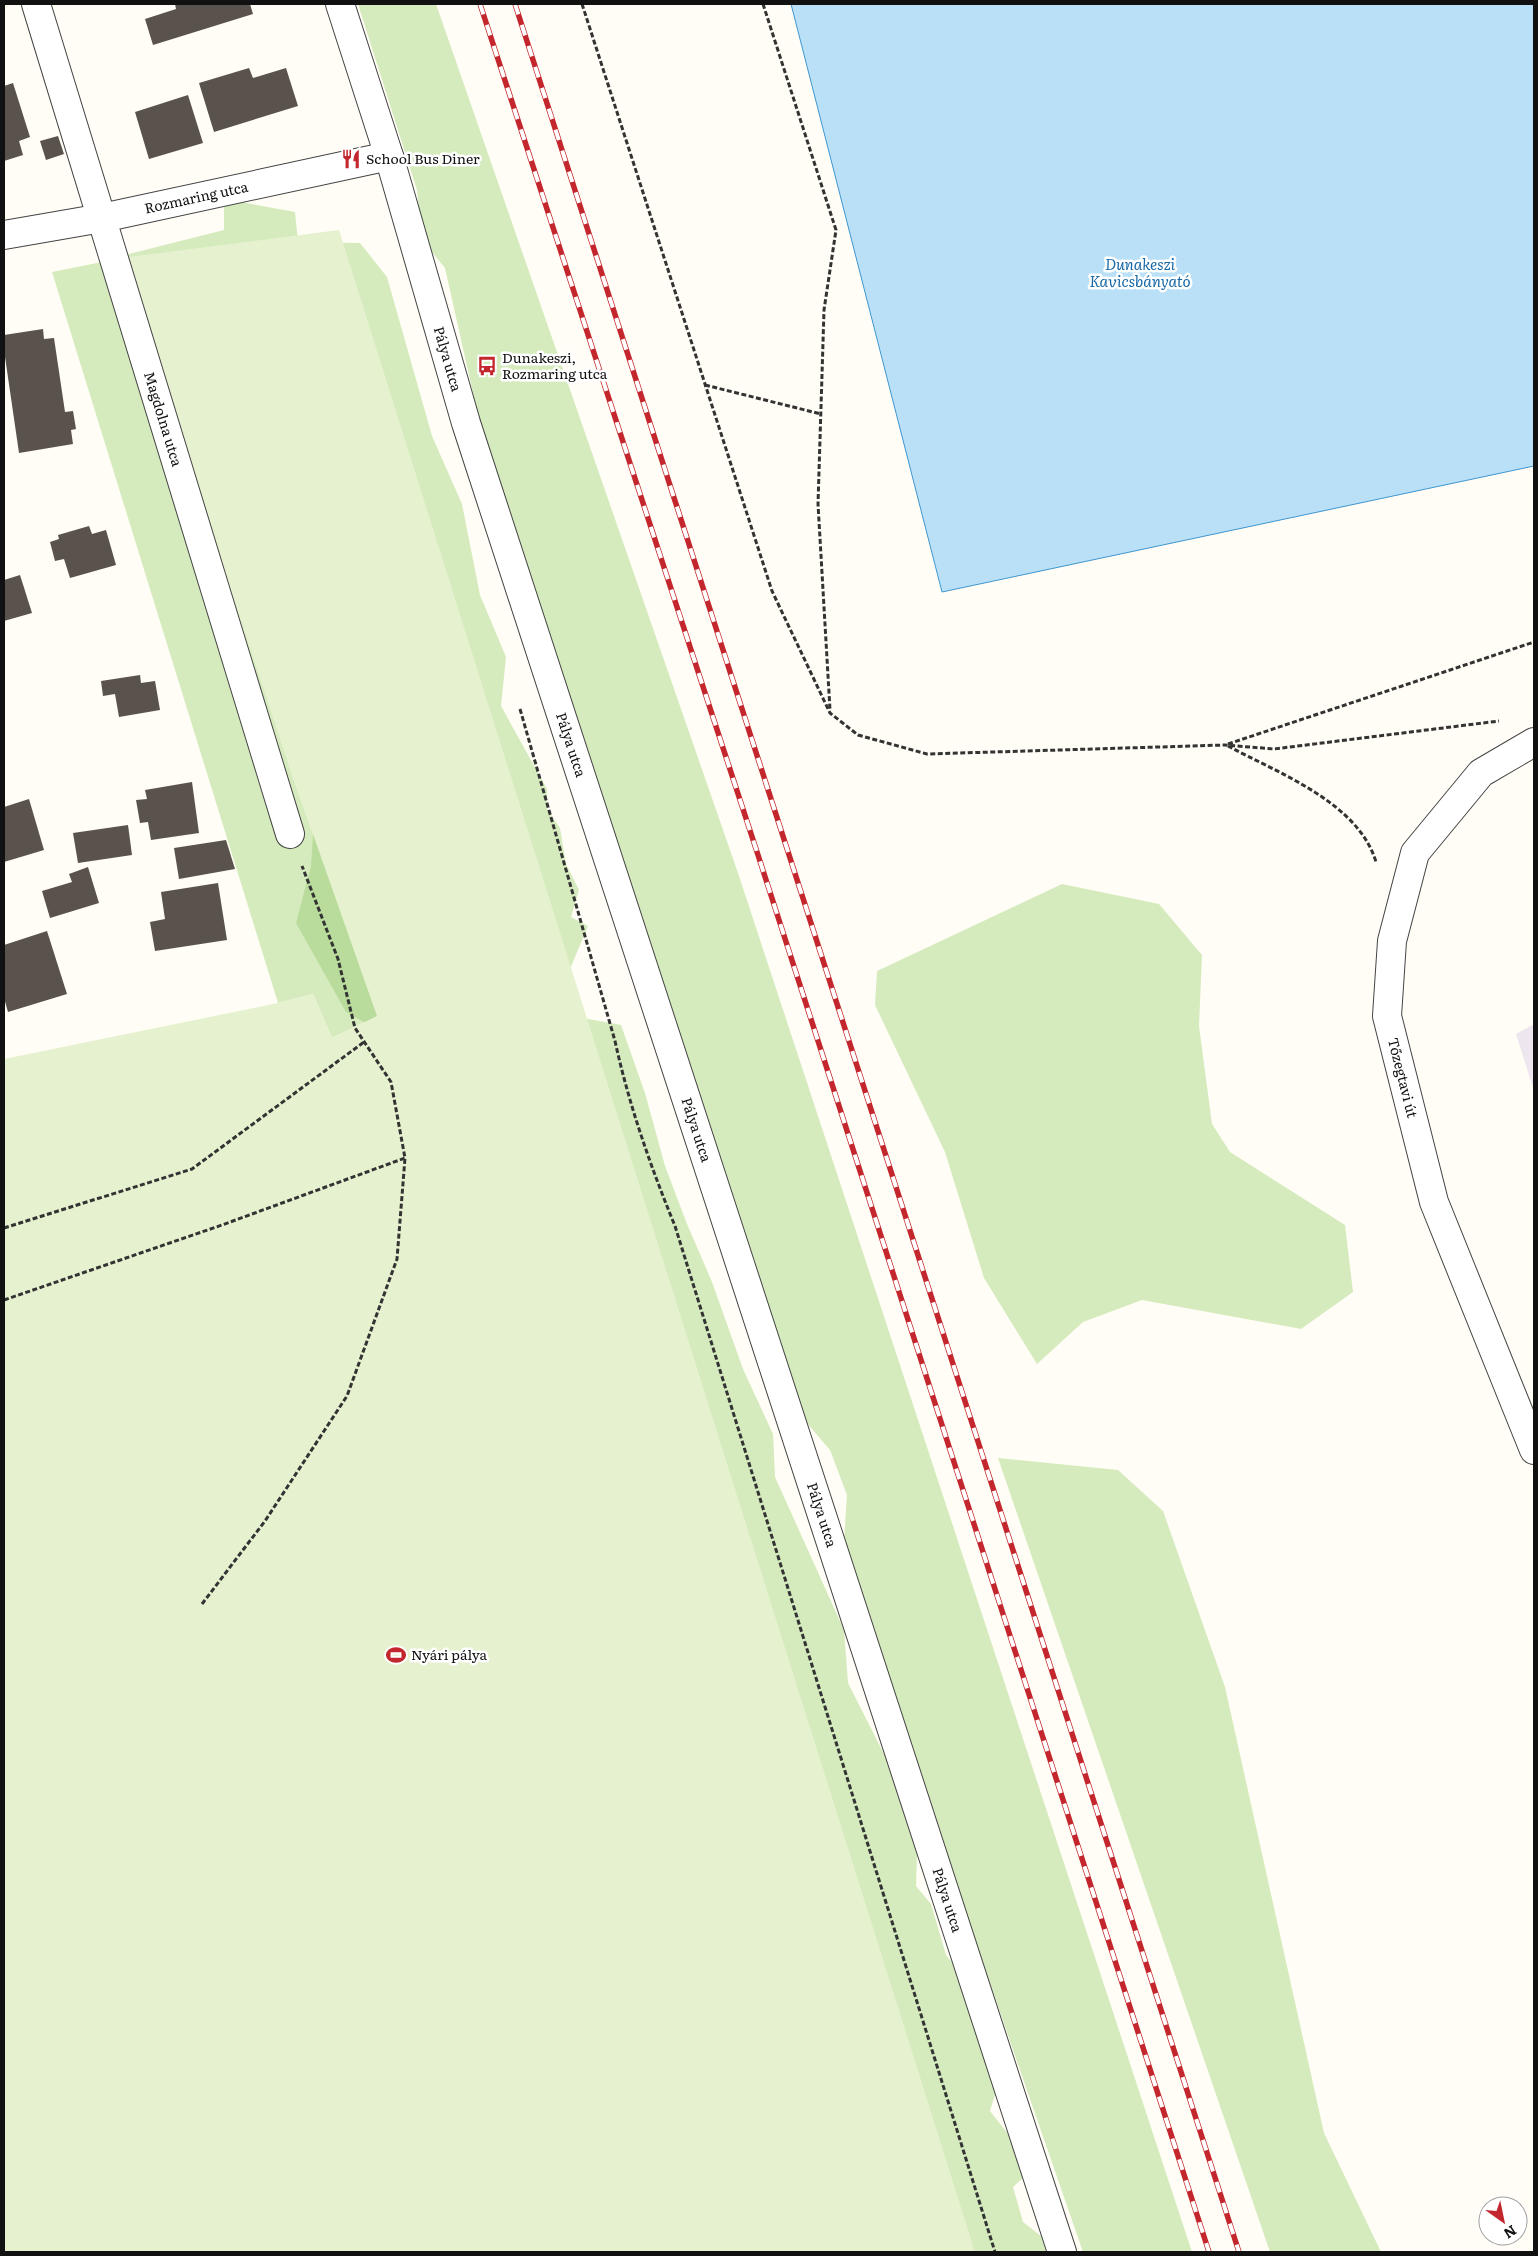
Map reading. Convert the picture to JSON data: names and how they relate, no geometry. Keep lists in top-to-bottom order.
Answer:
{
  "streets": {
    "street": [
      "Rozmaring utca",
      "Pálya utca",
      "Magdolna utca",
      "Tőzegtavi út"
    ]
  },
  "crossings": [
    ["Rozmaring utca", "Pálya utca"],
    ["Rozmaring utca", "Magdolna utca"]
  ],
  "water": ["Dunakeszi Kavicsbányató"],
  "places": {
    "restaurant": ["School Bus Diner"],
    "bus stop": ["Dunakeszi, Rozmaring utca"],
    "sports": ["Nyári pálya"]
  },
  "north": "bottom right"
}
